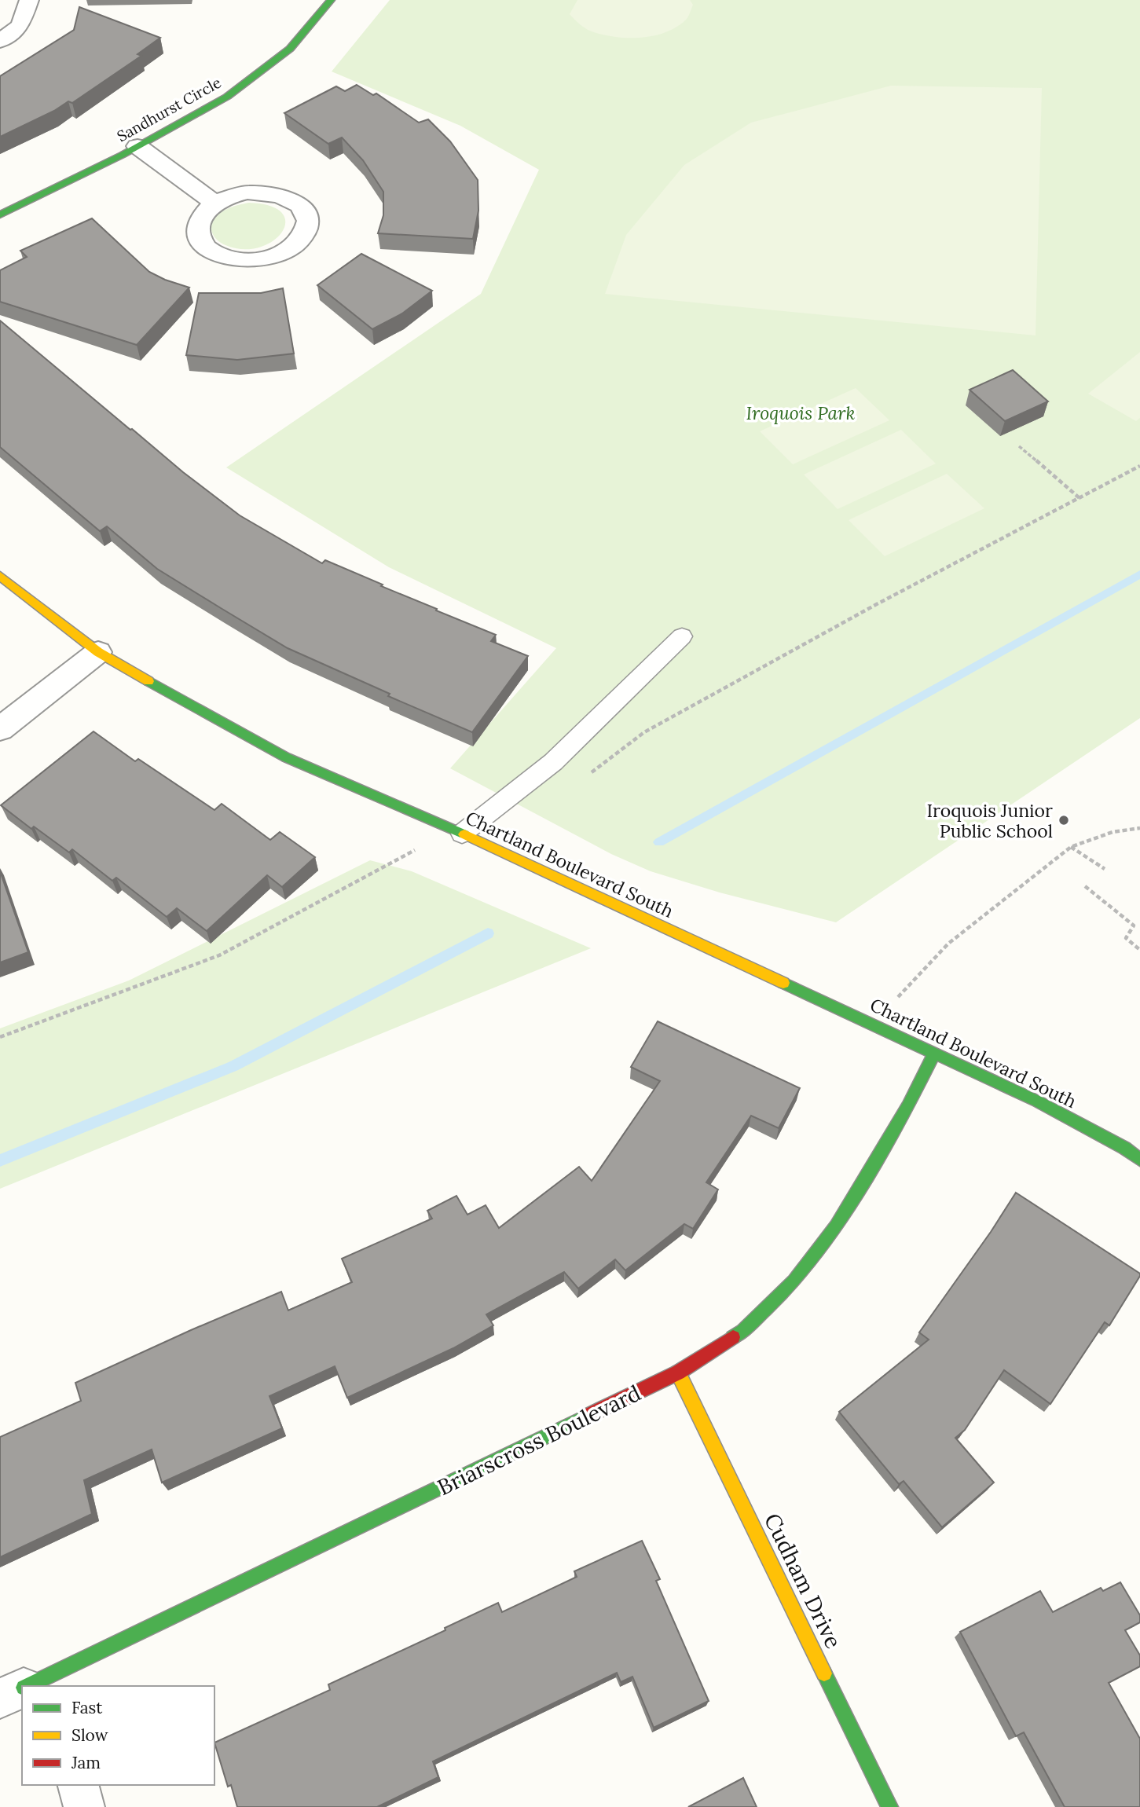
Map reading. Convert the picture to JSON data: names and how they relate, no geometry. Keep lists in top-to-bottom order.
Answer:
{
  "streets": {
    "street": [
      "Sandhurst Circle",
      "Chartland Boulevard South",
      "Briarscross Boulevard",
      "Cudham Drive"
    ]
  },
  "crossings": [
    ["Chartland Boulevard South", "Briarscross Boulevard"],
    ["Briarscross Boulevard", "Cudham Drive"]
  ],
  "parks": ["Iroquois Park"],
  "places": ["Iroquois Junior Public School"],
  "legend": ["Fast", "Slow", "Jam"]
}
